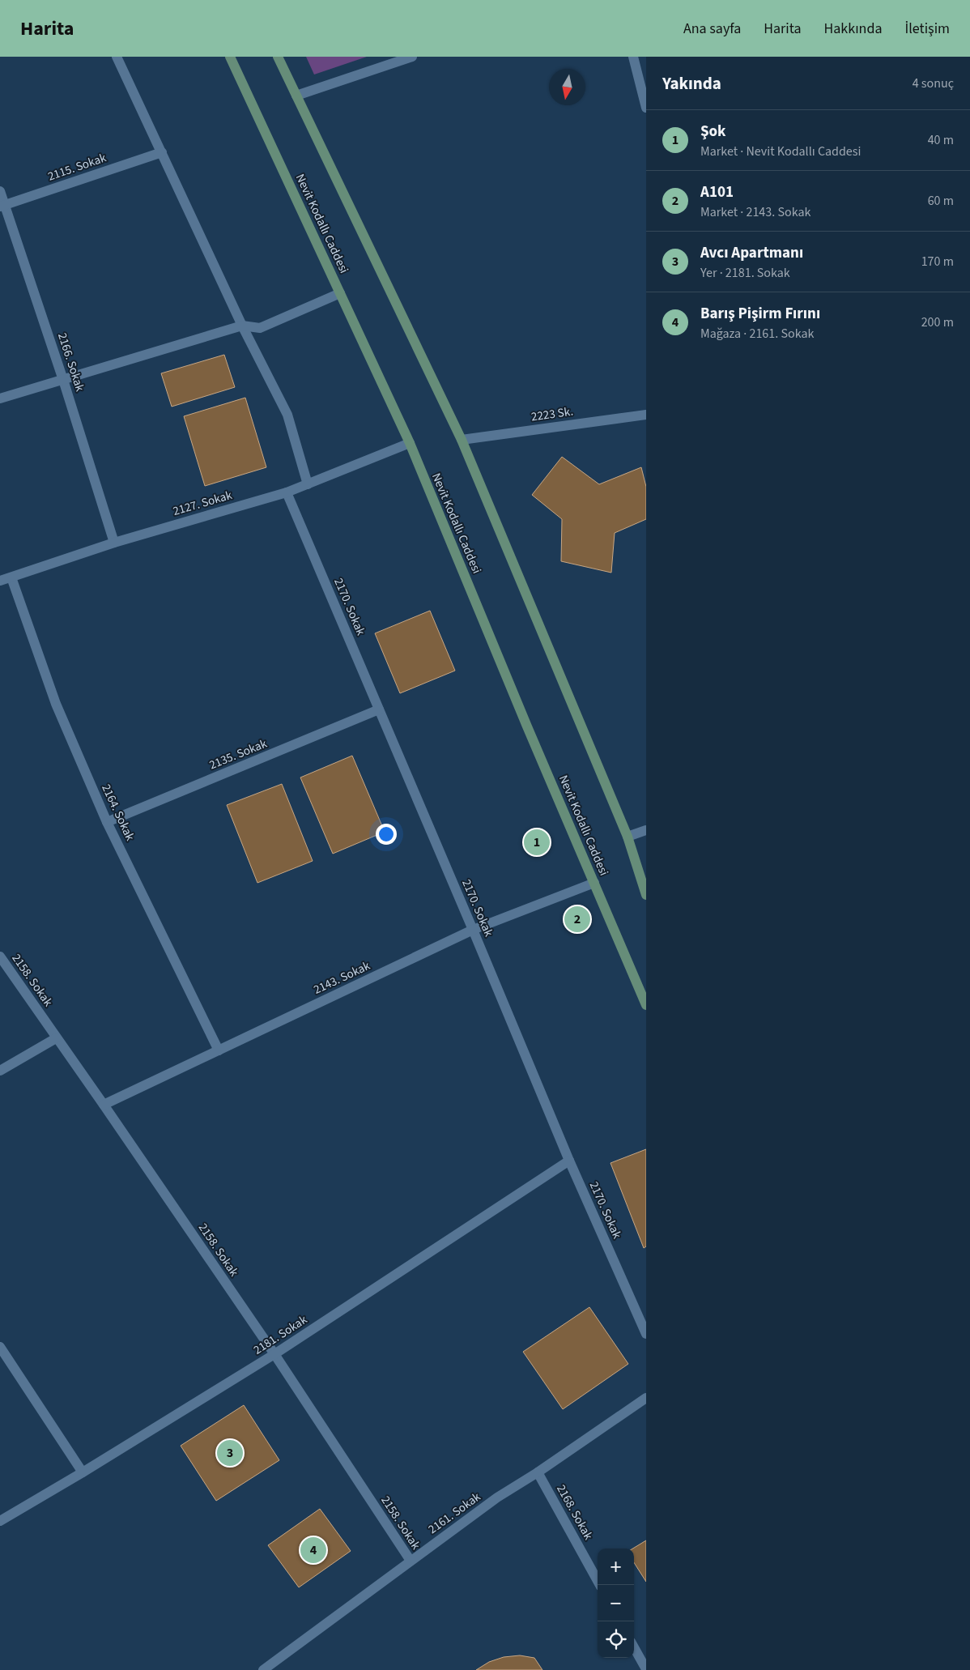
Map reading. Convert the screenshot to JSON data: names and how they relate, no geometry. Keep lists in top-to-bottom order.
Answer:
{
  "streets": {
    "main road": ["Nevit Kodallı Caddesi"],
    "street": [
      "2115. Sokak",
      "2166. Sokak",
      "2223 Sk.",
      "2127. Sokak",
      "2170. Sokak",
      "2135. Sokak",
      "2164. Sokak",
      "2143. Sokak",
      "2158. Sokak",
      "2181. Sokak",
      "2168. Sokak",
      "2161. Sokak"
    ]
  },
  "crossings": [
    ["2115. Sokak", "2166. Sokak"],
    ["Nevit Kodallı Caddesi", "2127. Sokak"],
    ["Nevit Kodallı Caddesi", "2143. Sokak"],
    ["2166. Sokak", "2127. Sokak"],
    ["2127. Sokak", "2170. Sokak"],
    ["2127. Sokak", "2164. Sokak"],
    ["2170. Sokak", "2135. Sokak"],
    ["2170. Sokak", "2143. Sokak"],
    ["2170. Sokak", "2181. Sokak"],
    ["2135. Sokak", "2164. Sokak"],
    ["2164. Sokak", "2143. Sokak"],
    ["2143. Sokak", "2158. Sokak"],
    ["2158. Sokak", "2181. Sokak"],
    ["2158. Sokak", "2161. Sokak"],
    ["2168. Sokak", "2161. Sokak"]
  ],
  "north": "bottom",
  "page": {
    "header": "Harita",
    "nav": [
      "Ana sayfa",
      "Harita",
      "Hakkında",
      "İletişim"
    ],
    "heading": ["Yakında", "4 sonuç"],
    "list": [
      {
        "mark": "1",
        "name": "Şok",
        "note": "Market · Nevit Kodallı Caddesi",
        "value": "40 m"
      },
      {
        "mark": "2",
        "name": "A101",
        "note": "Market · 2143. Sokak",
        "value": "60 m"
      },
      {
        "mark": "3",
        "name": "Avcı Apartmanı",
        "note": "Yer · 2181. Sokak",
        "value": "170 m"
      },
      {
        "mark": "4",
        "name": "Barış Pişirm Fırını",
        "note": "Mağaza · 2161. Sokak",
        "value": "200 m"
      }
    ],
    "pins": [
      "1",
      "2",
      "3",
      "4"
    ],
    "map_buttons": ["+", "−"]
  }
}
